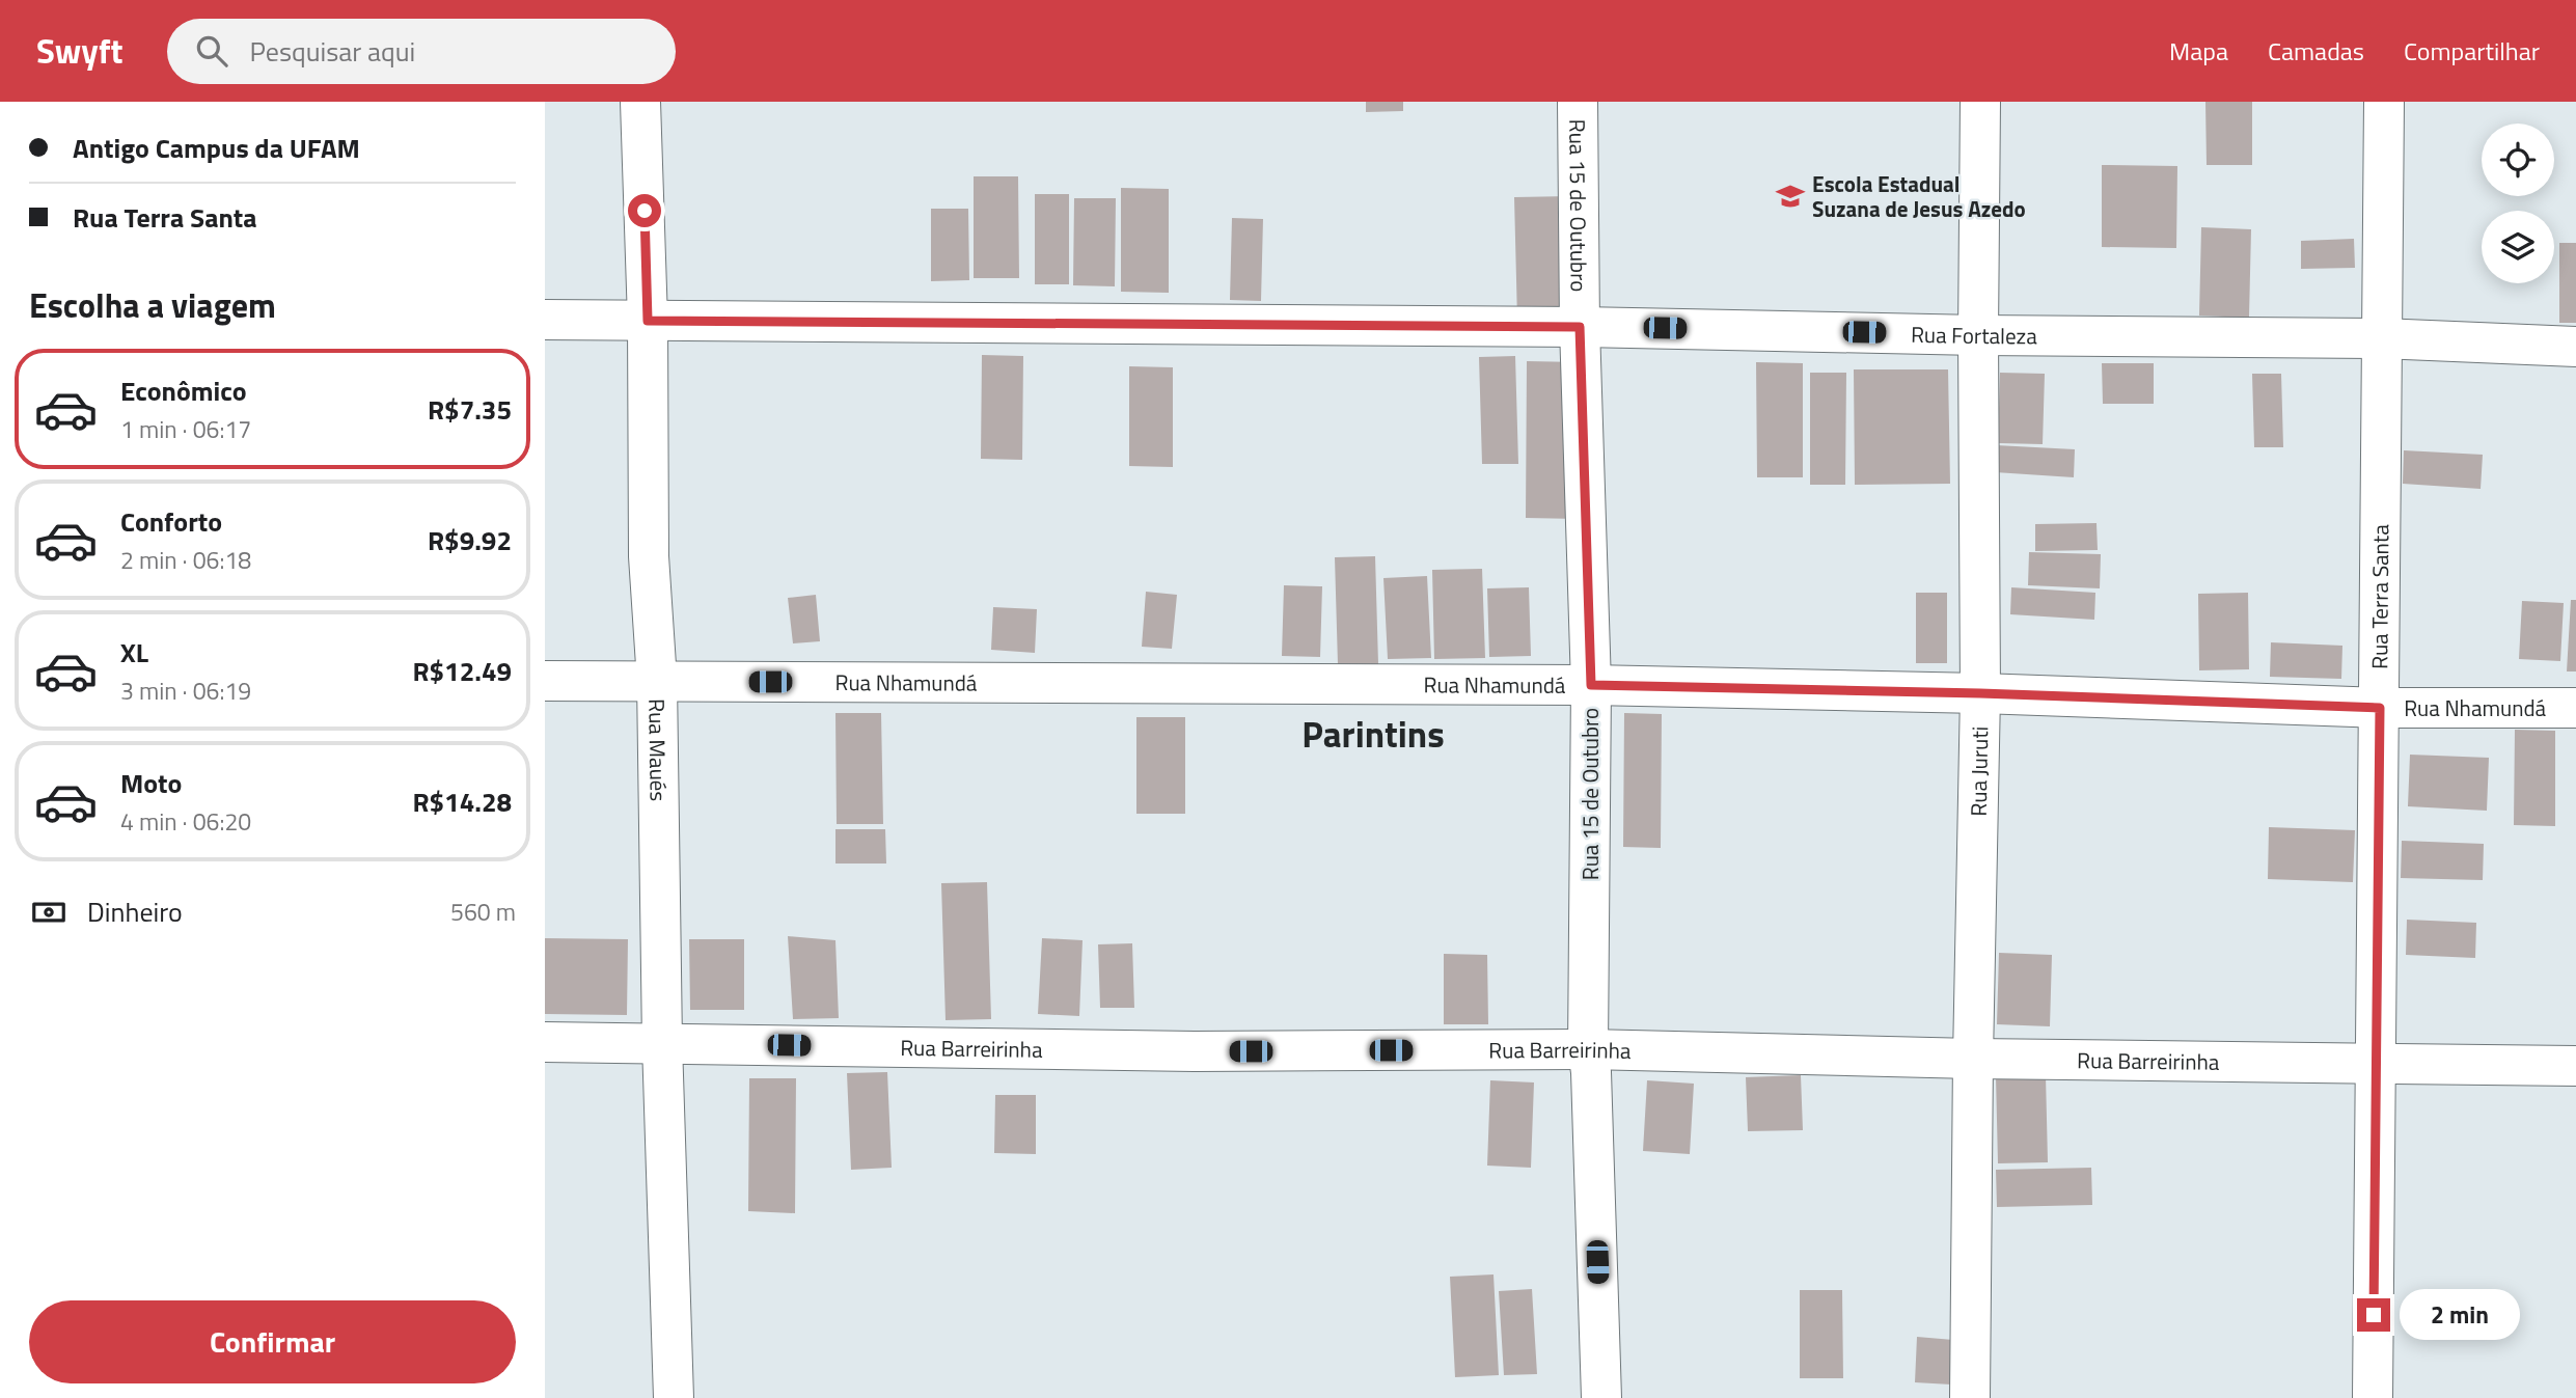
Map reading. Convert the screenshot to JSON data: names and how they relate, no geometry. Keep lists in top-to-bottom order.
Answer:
{
  "streets": {
    "street": [
      "Rua 15 de Outubro",
      "Rua Fortaleza",
      "Rua Terra Santa",
      "Rua Nhamundá",
      "Rua Maués",
      "Rua Juruti",
      "Rua Barreirinha"
    ]
  },
  "crossings": [
    ["Rua 15 de Outubro", "Rua Fortaleza"],
    ["Rua 15 de Outubro", "Rua Nhamundá"],
    ["Rua 15 de Outubro", "Rua Barreirinha"],
    ["Rua Fortaleza", "Rua Terra Santa"],
    ["Rua Fortaleza", "Rua Maués"],
    ["Rua Fortaleza", "Rua Juruti"],
    ["Rua Terra Santa", "Rua Nhamundá"],
    ["Rua Terra Santa", "Rua Barreirinha"],
    ["Rua Nhamundá", "Rua Maués"],
    ["Rua Nhamundá", "Rua Juruti"],
    ["Rua Maués", "Rua Barreirinha"],
    ["Rua Juruti", "Rua Barreirinha"]
  ],
  "districts": ["Parintins"],
  "places": {
    "school or university": ["Escola Estadual Suzana de Jesus Azedo"]
  },
  "page": {
    "header": "Swyft",
    "search": "Pesquisar aqui",
    "nav": ["Mapa", "Camadas", "Compartilhar"],
    "banner": ["Antigo Campus da UFAM", "Rua Terra Santa"],
    "heading": "Escolha a viagem",
    "list": [
      {
        "name": "Econômico",
        "note": "1 min · 06:17",
        "value": "R$7.35"
      },
      {
        "name": "Conforto",
        "note": "2 min · 06:18",
        "value": "R$9.92"
      },
      {
        "name": "XL",
        "note": "3 min · 06:19",
        "value": "R$12.49"
      },
      {
        "name": "Moto",
        "note": "4 min · 06:20",
        "value": "R$14.28"
      }
    ],
    "pay": ["Dinheiro", "560 m"],
    "buttons": "Confirmar",
    "bubble": "2 min"
  }
}
